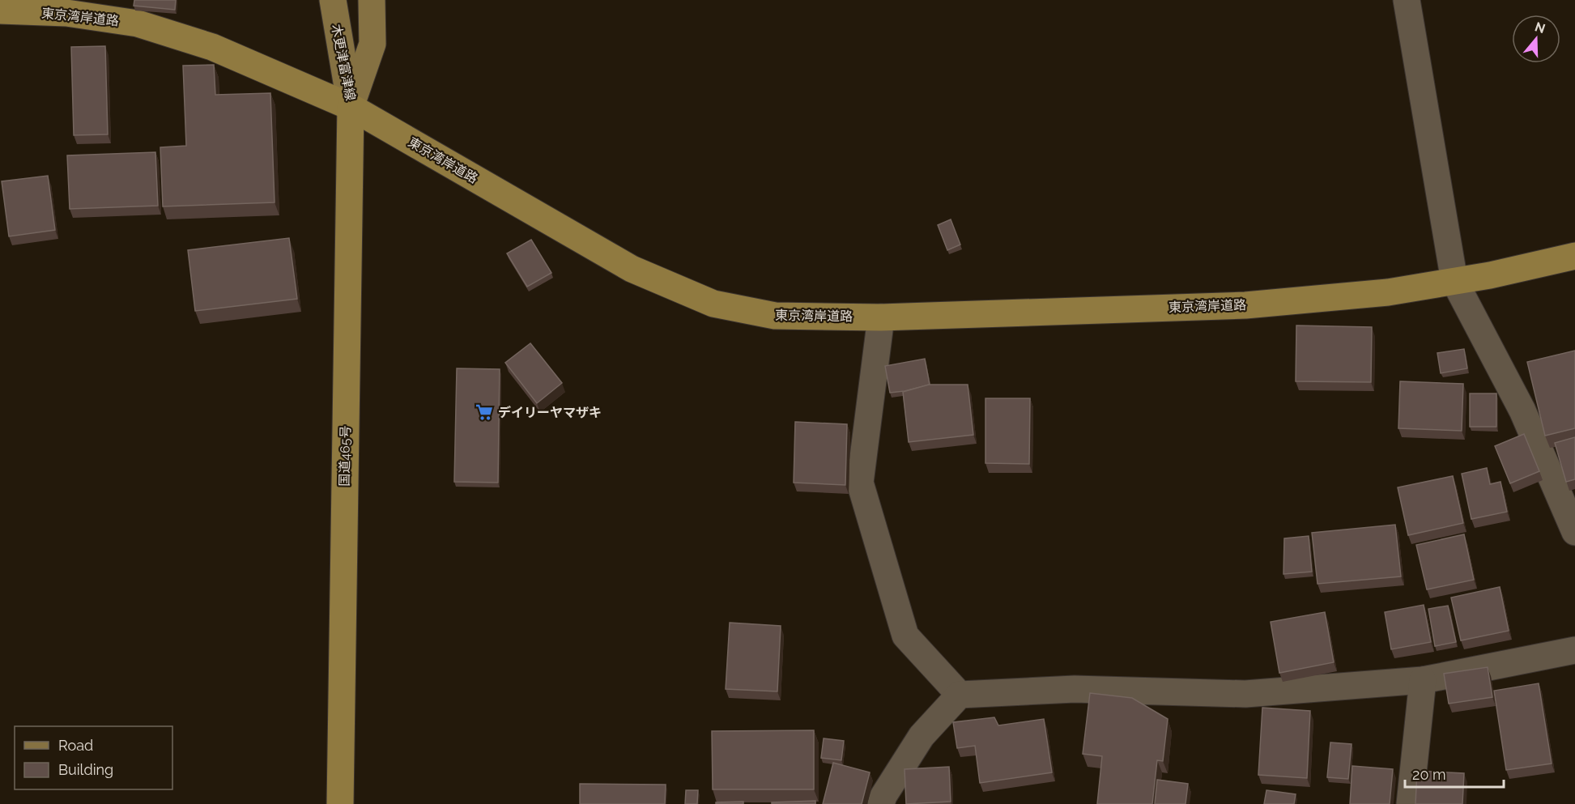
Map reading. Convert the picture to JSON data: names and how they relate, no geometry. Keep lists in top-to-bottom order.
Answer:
{
  "streets": {
    "highway": ["東京湾岸道路", "国道465号"],
    "main road": ["木更津富津線"]
  },
  "crossings": [
    ["東京湾岸道路", "木更津富津線"],
    ["東京湾岸道路", "国道465号"],
    ["木更津富津線", "国道465号"]
  ],
  "places": {
    "supermarket": ["デイリーヤマザキ"]
  },
  "legend": ["Road", "Building"],
  "scale_bar": "20 m",
  "north": "top"
}
